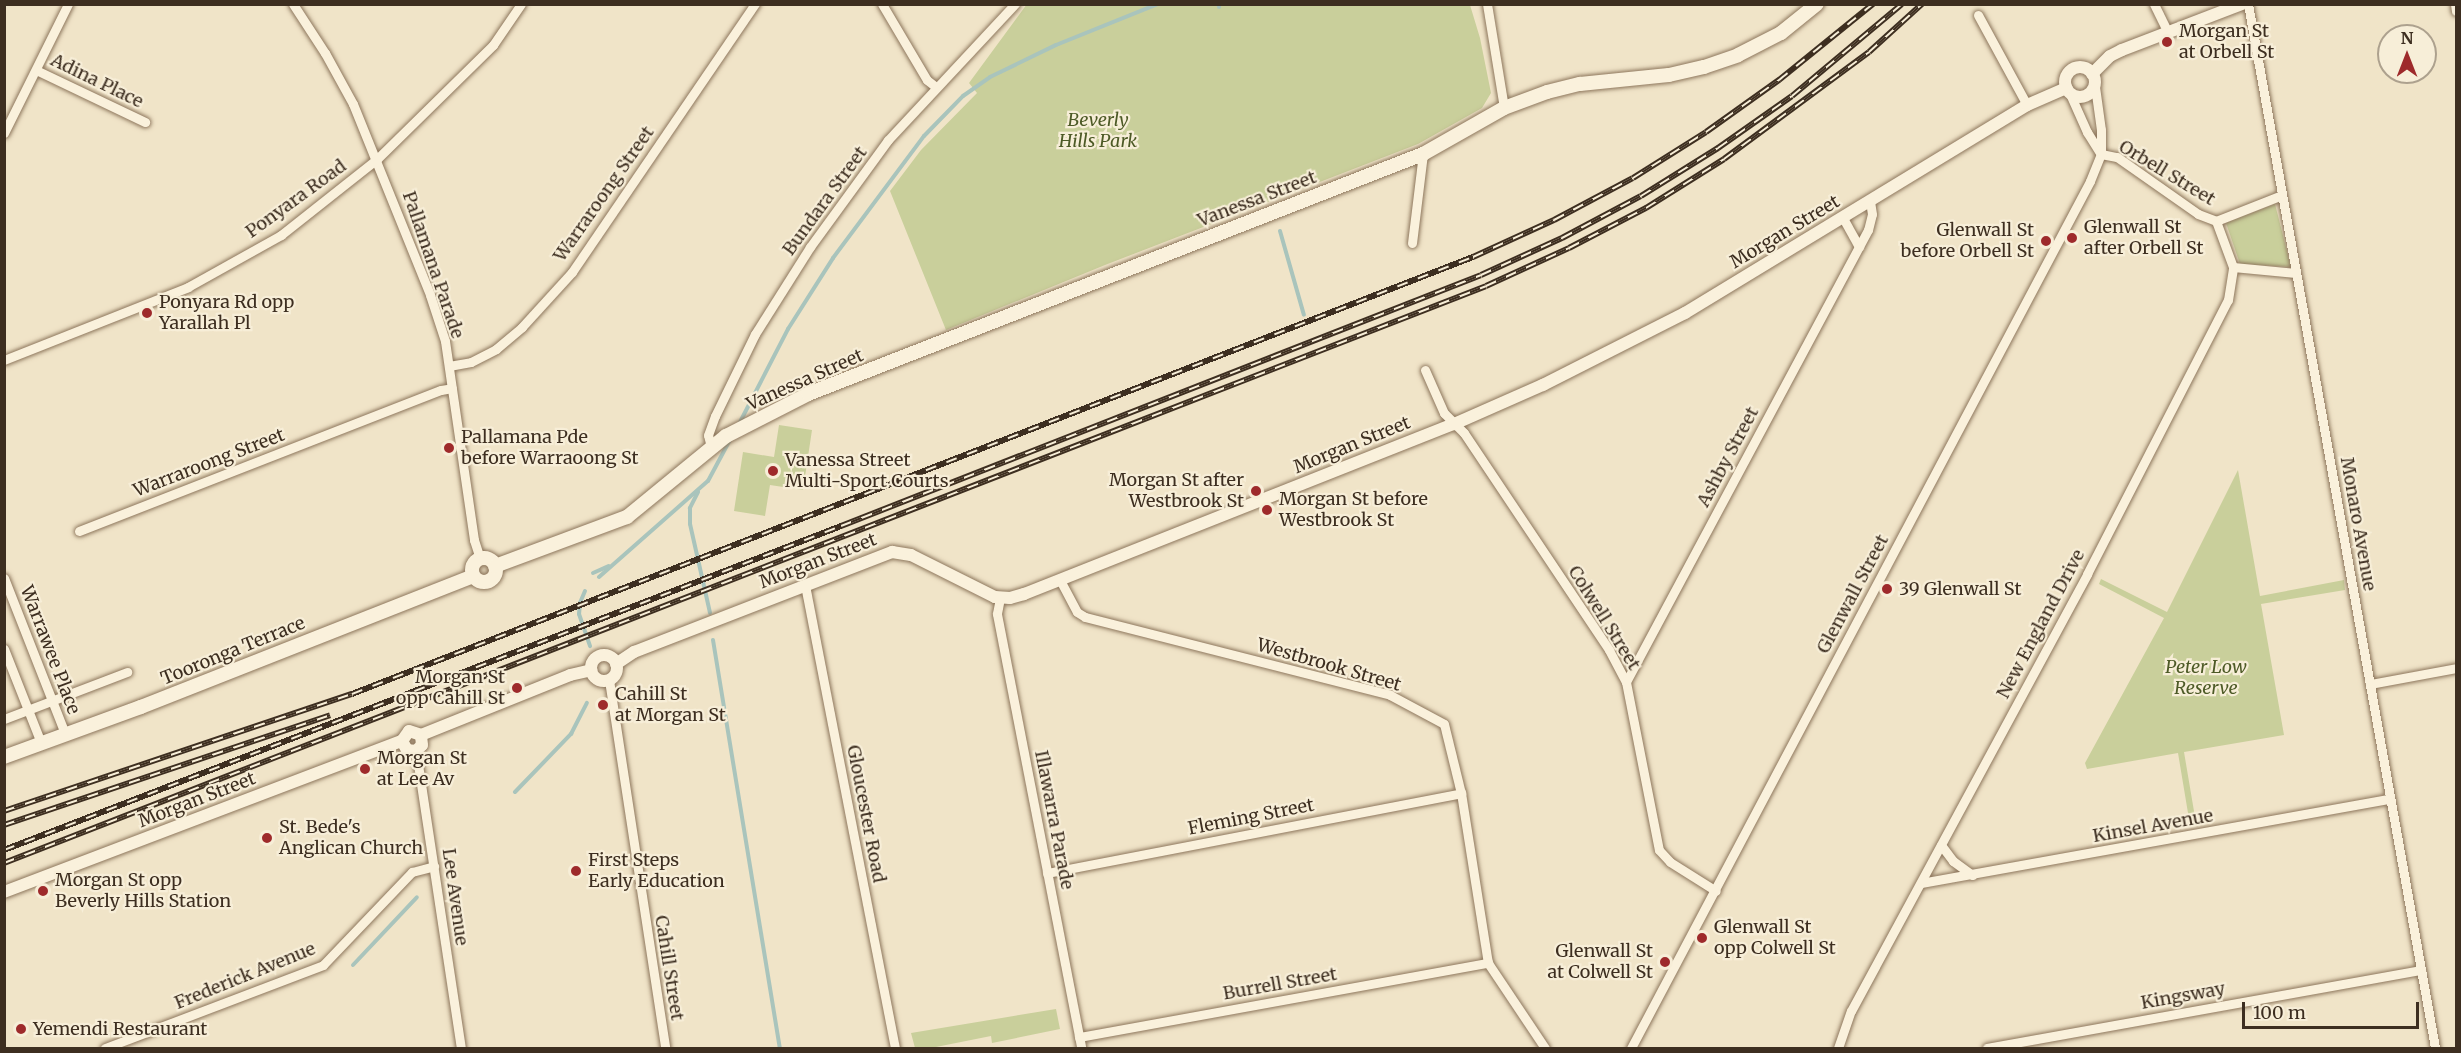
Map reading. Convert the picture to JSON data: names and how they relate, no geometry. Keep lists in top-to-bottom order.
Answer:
{
  "streets": {
    "main road": ["Vanessa Street", "Tooronga Terrace"],
    "street": [
      "Adina Place",
      "Orbell Street",
      "Warraroong Street",
      "Ponyara Road",
      "Bundara Street",
      "Morgan Street",
      "Pallamana Parade",
      "Ashby Street",
      "Monaro Avenue",
      "Glenwall Street",
      "Colwell Street",
      "New England Drive",
      "Warrawee Place",
      "Westbrook Street",
      "Gloucester Road",
      "Fleming Street",
      "Illawarra Parade",
      "Kinsel Avenue",
      "Lee Avenue",
      "Cahill Street",
      "Frederick Avenue",
      "Burrell Street",
      "Kingsway"
    ]
  },
  "crossings": [
    ["Orbell Street", "Morgan Street"],
    ["Orbell Street", "Monaro Avenue"],
    ["Orbell Street", "Glenwall Street"],
    ["Orbell Street", "New England Drive"],
    ["Warraroong Street", "Pallamana Parade"],
    ["Ponyara Road", "Pallamana Parade"],
    ["Vanessa Street", "Bundara Street"],
    ["Morgan Street", "Ashby Street"],
    ["Morgan Street", "Colwell Street"],
    ["Morgan Street", "Westbrook Street"],
    ["Morgan Street", "Gloucester Road"],
    ["Morgan Street", "Illawarra Parade"],
    ["Morgan Street", "Lee Avenue"],
    ["Morgan Street", "Cahill Street"],
    ["Pallamana Parade", "Tooronga Terrace"],
    ["Ashby Street", "Colwell Street"],
    ["Monaro Avenue", "Kinsel Avenue"],
    ["Monaro Avenue", "Kingsway"],
    ["Glenwall Street", "Colwell Street"],
    ["New England Drive", "Kinsel Avenue"],
    ["Warrawee Place", "Tooronga Terrace"],
    ["Westbrook Street", "Fleming Street"],
    ["Westbrook Street", "Burrell Street"],
    ["Fleming Street", "Illawarra Parade"],
    ["Illawarra Parade", "Burrell Street"],
    ["Lee Avenue", "Frederick Avenue"]
  ],
  "parks": ["Beverly Hills Park", "Peter Low Reserve"],
  "places": [
    "Morgan St at Orbell St",
    "Glenwall St after Orbell St",
    "Glenwall St before Orbell St",
    "Ponyara Rd opp Yarallah Pl",
    "Pallamana Pde before Warraoong St",
    "Vanessa Street Multi-Sport Courts",
    "Morgan St after Westbrook St",
    "Morgan St before Westbrook St",
    "39 Glenwall St",
    "Morgan St opp Cahill St",
    "Cahill St at Morgan St",
    "Morgan St at Lee Av",
    "St. Bede's Anglican Church",
    "First Steps Early Education",
    "Morgan St opp Beverly Hills Station",
    "Glenwall St opp Colwell St",
    "Glenwall St at Colwell St",
    "Yemendi Restaurant"
  ],
  "scale_bar": "100 m",
  "north": "top"
}
